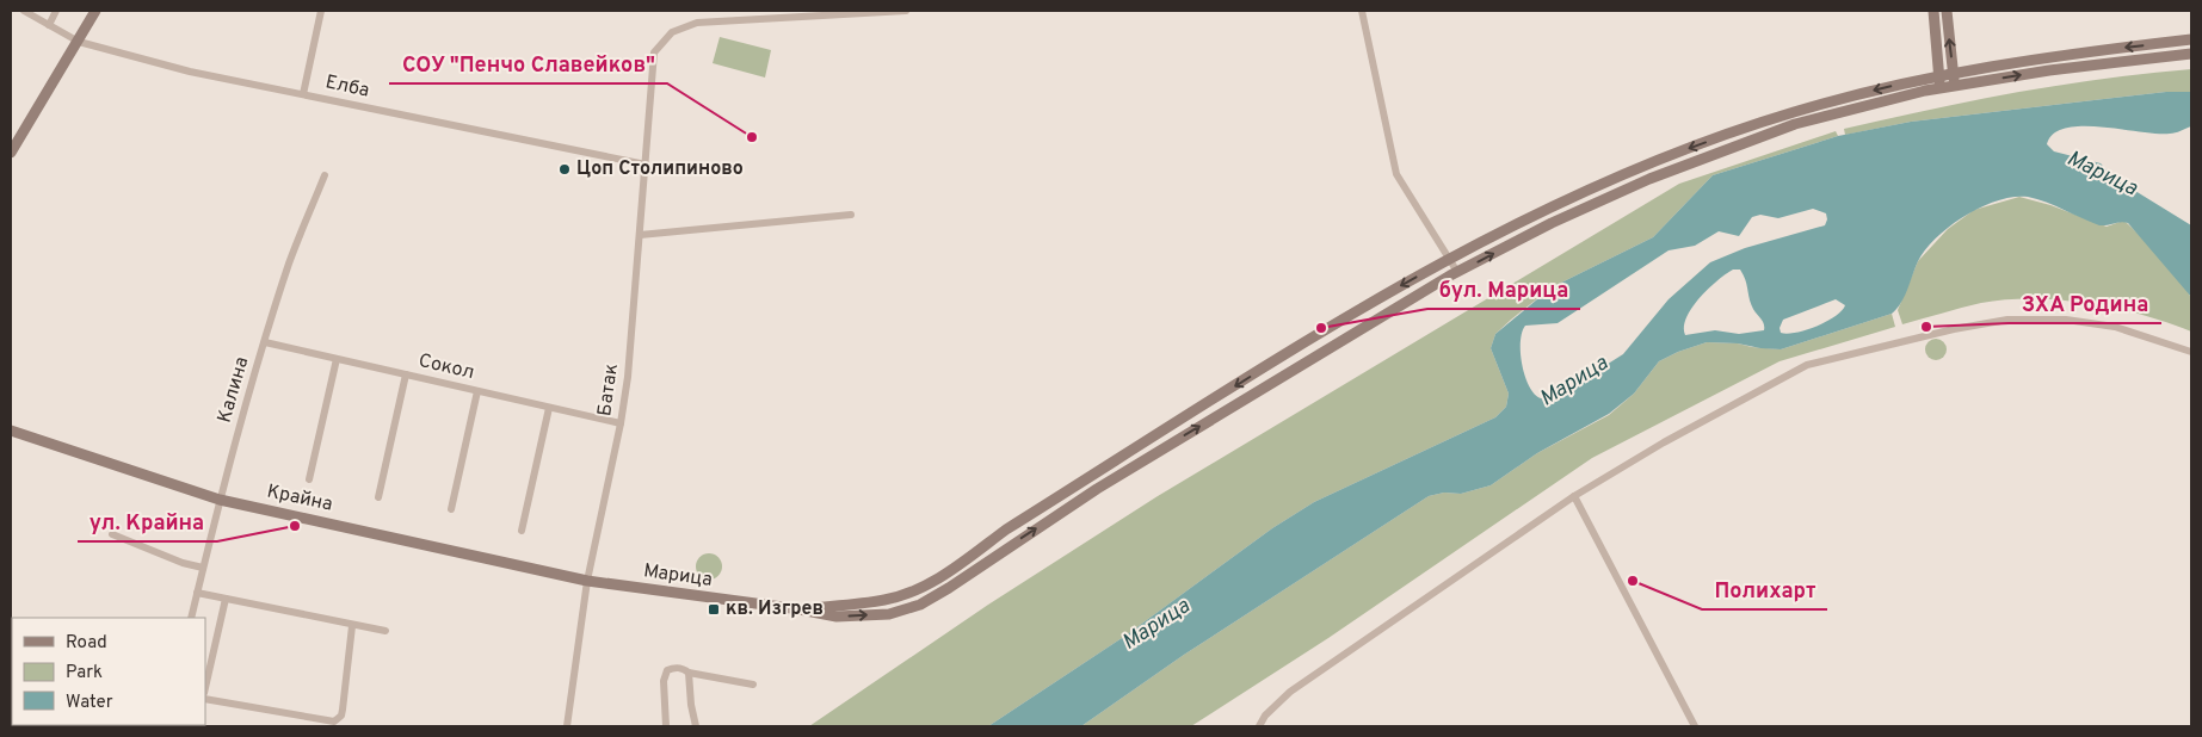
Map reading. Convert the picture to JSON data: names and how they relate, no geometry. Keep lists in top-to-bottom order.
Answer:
{
  "streets": {
    "street": [
      "Елба",
      "Сокол",
      "Калина",
      "Батак",
      "Крайна",
      "Марица"
    ]
  },
  "crossings": [
    ["Елба", "Батак"],
    ["Сокол", "Калина"],
    ["Сокол", "Батак"],
    ["Калина", "Крайна"],
    ["Батак", "Крайна"],
    ["Батак", "Марица"],
    ["Крайна", "Марица"]
  ],
  "water": ["Марица"],
  "places": {
    "other": [
      "СОУ \"Пенчо Славейков\"",
      "Цоп Столипиново",
      "ЗХА Родина",
      "бул. Марица",
      "ул. Крайна",
      "Полихарт"
    ],
    "transit": ["кв. Изгрев"]
  },
  "legend": ["Road", "Park", "Water"]
}
